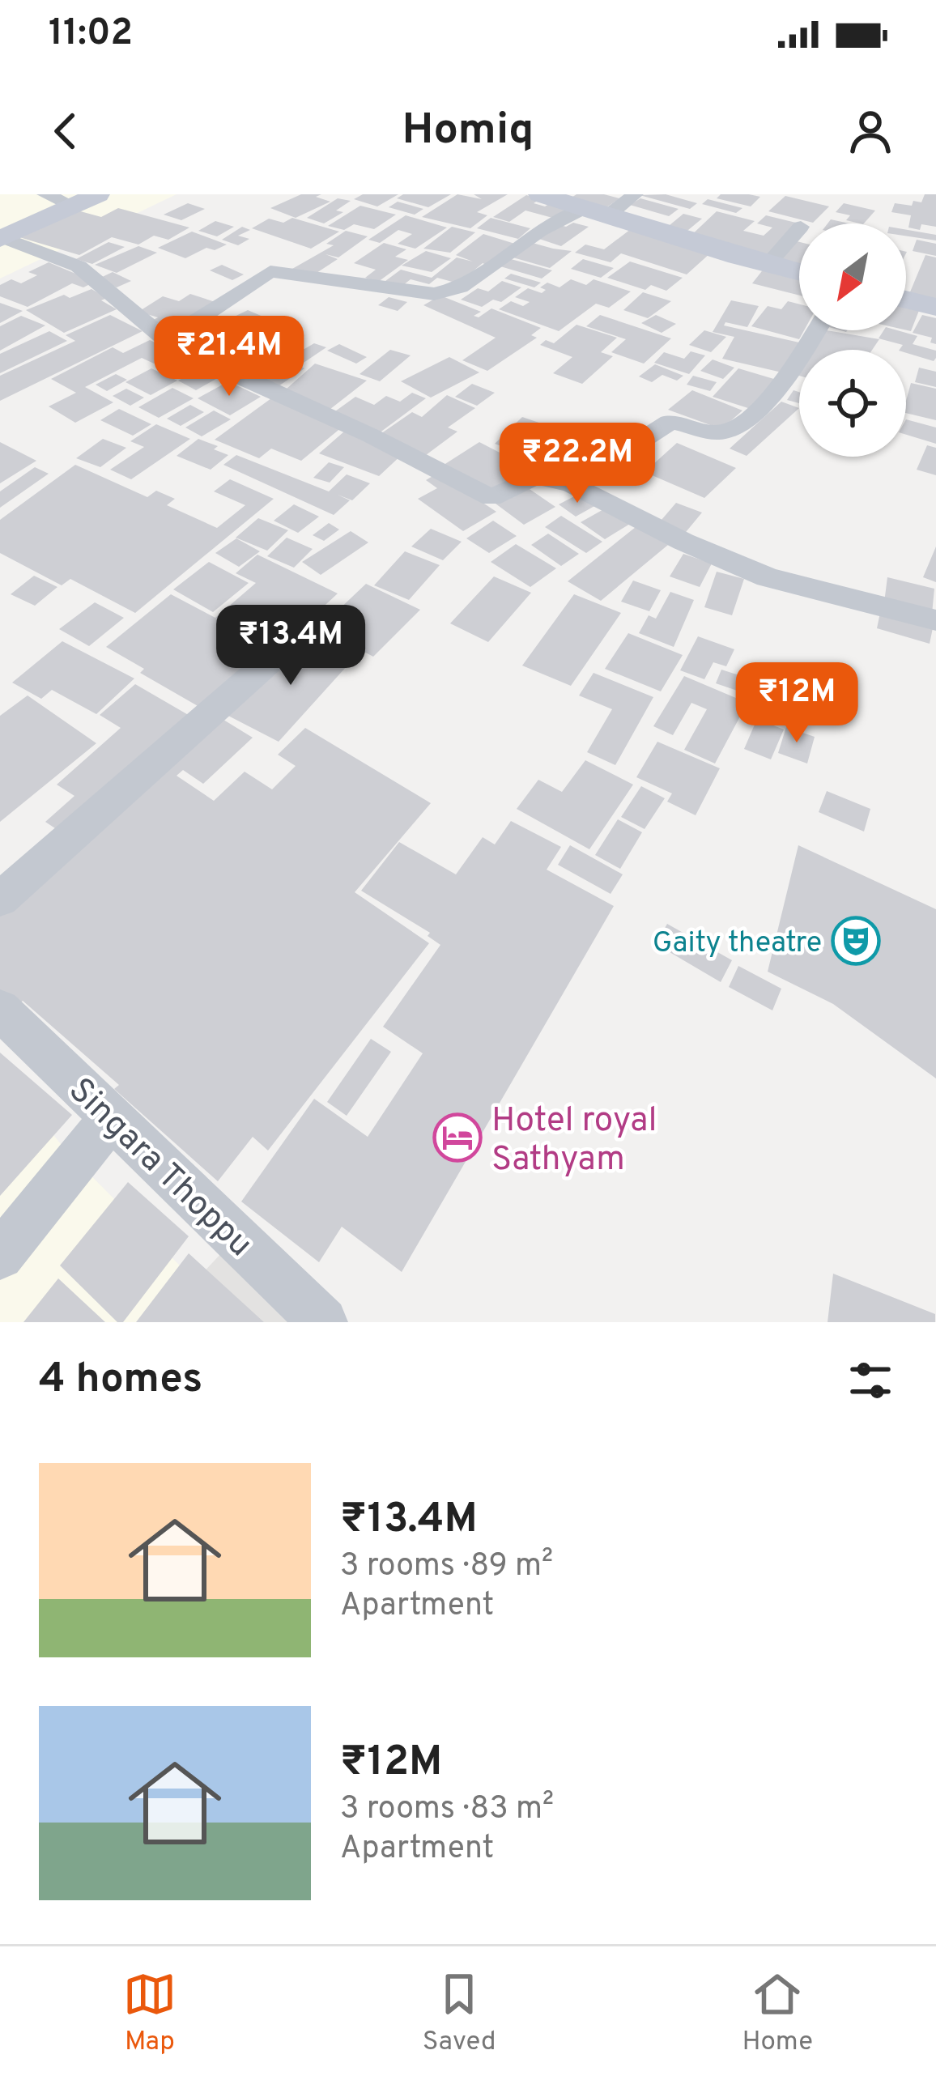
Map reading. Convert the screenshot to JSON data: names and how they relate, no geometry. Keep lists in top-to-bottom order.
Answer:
{
  "streets": {
    "street": ["Singara Thoppu"]
  },
  "places": {
    "theatre": ["Gaity theatre"],
    "hotel": ["Hotel royal Sathyam"]
  },
  "north": "bottom left",
  "page": {
    "status": "11:02",
    "header": "Homiq",
    "price": [
      "₹21.4M",
      "₹22.2M",
      "₹13.4M",
      "₹12M"
    ],
    "heading": "4 homes",
    "list": [
      {
        "name": "₹13.4M",
        "note": "3 rooms · 89 m² · Apartment"
      },
      {
        "name": "₹12M",
        "note": "3 rooms · 83 m² · Apartment"
      }
    ],
    "tabs": ["Map", "Saved", "Home"]
  }
}
